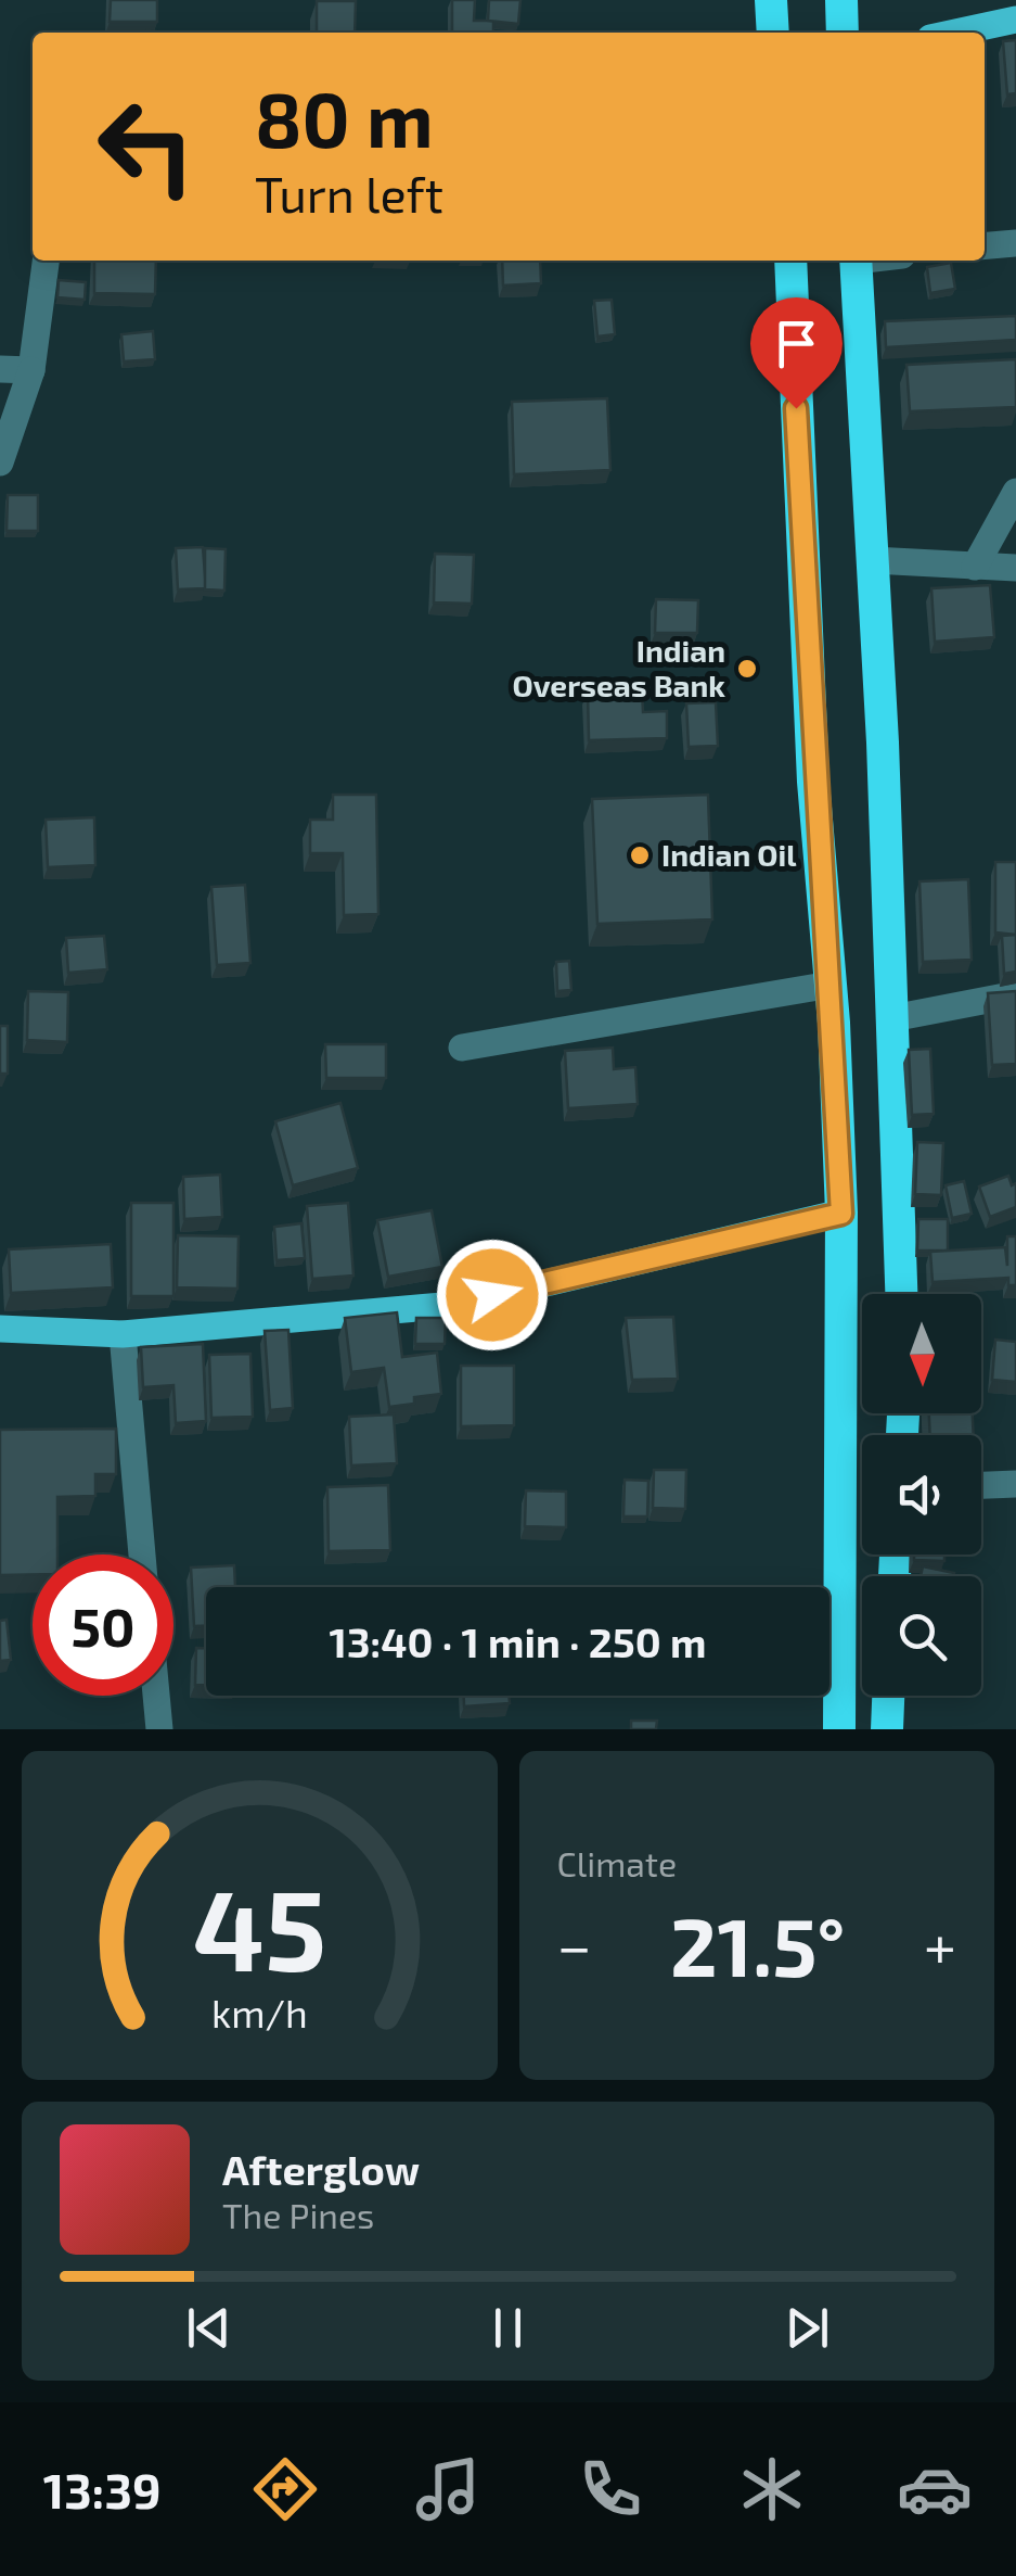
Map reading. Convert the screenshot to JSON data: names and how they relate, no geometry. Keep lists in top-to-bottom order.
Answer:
{
  "places": ["Indian Overseas Bank", "Indian Oil"],
  "north": "bottom",
  "page": {
    "turn": ["80 m", "Turn left"],
    "limit": "50",
    "trip": "13:40 · 1 min · 250 m",
    "tile": "Climate",
    "heat": ["−", "21.5°", "+"],
    "song": ["Afterglow", "The Pines"],
    "tabs": "13:39",
    "gauge": ["45", "km/h"]
  }
}
